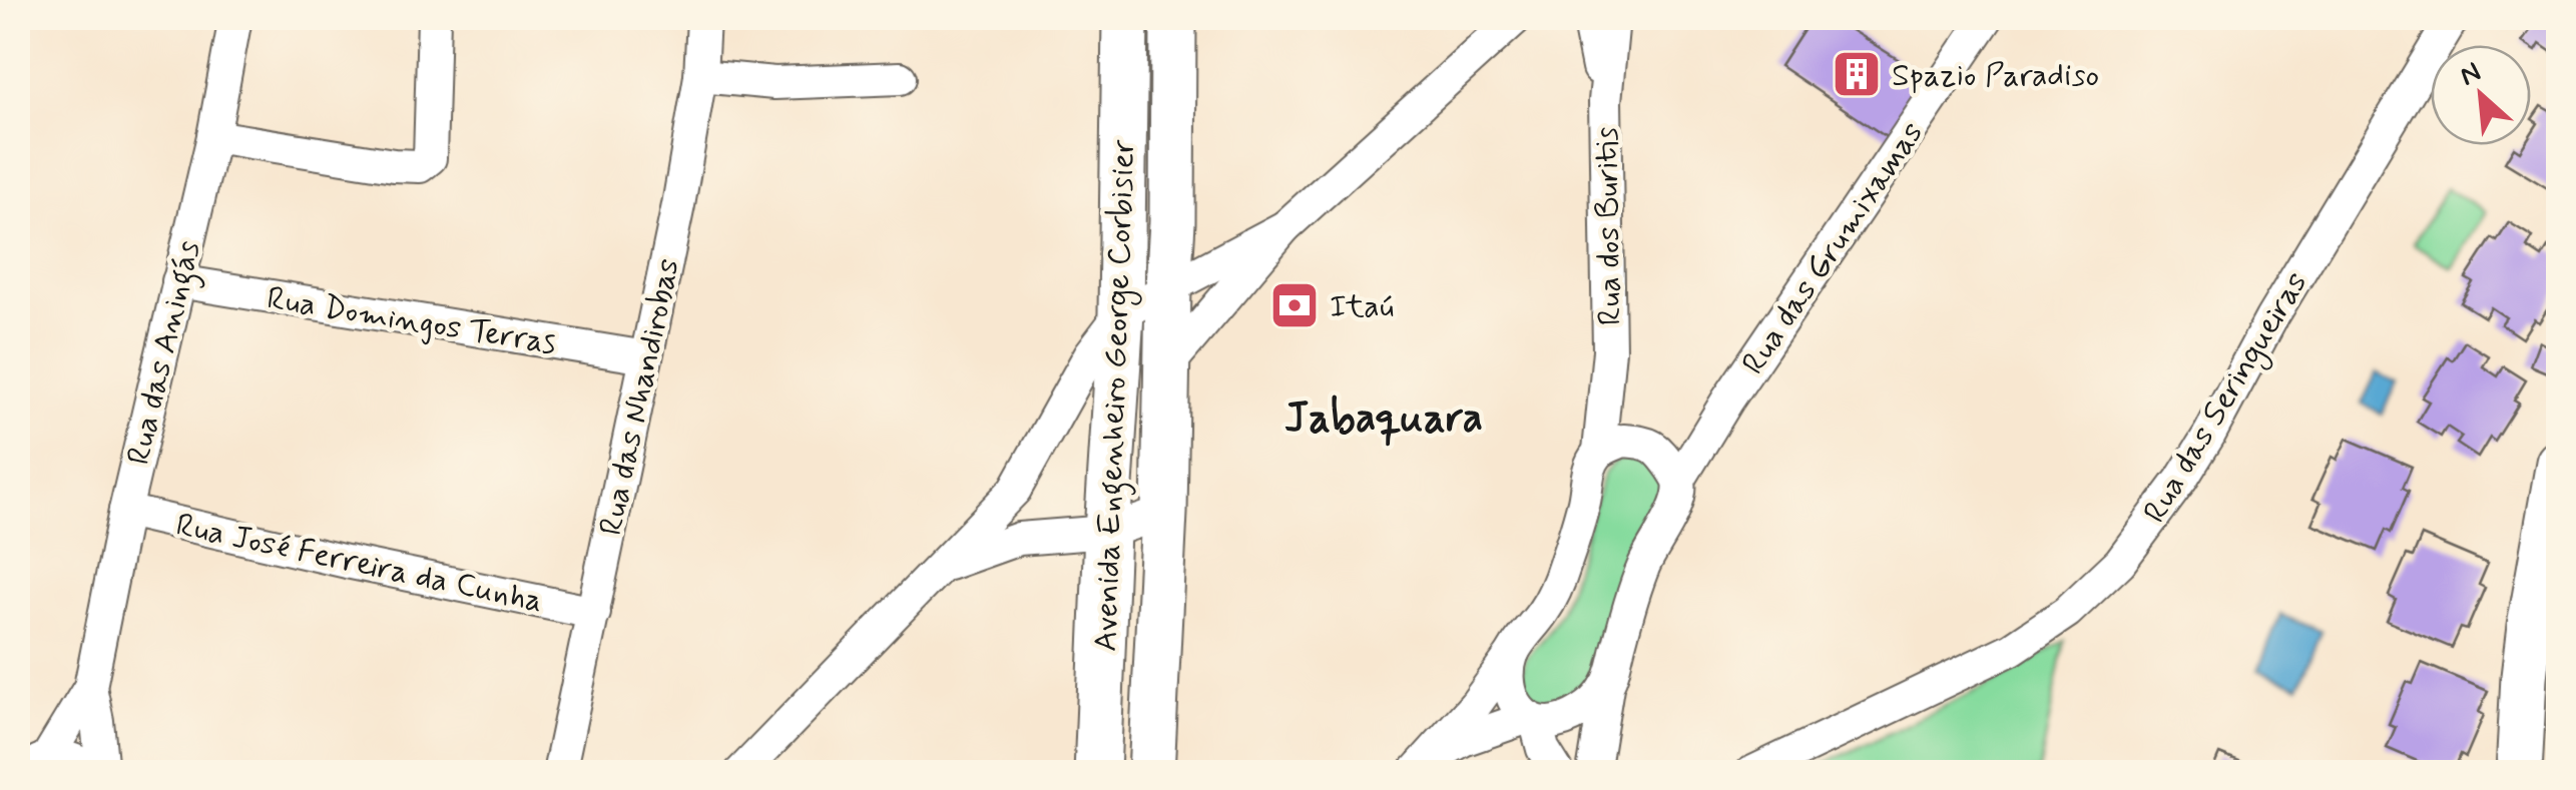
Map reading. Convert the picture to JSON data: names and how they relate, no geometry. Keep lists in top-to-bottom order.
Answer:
{
  "streets": {
    "main road": ["Avenida Engenheiro George Corbisier"],
    "street": [
      "Rua dos Buritis",
      "Rua das Grumixamas",
      "Rua Domingos Terras",
      "Rua das Aningás",
      "Rua das Nhandirobas",
      "Rua das Seringueiras",
      "Rua José Ferreira da Cunha"
    ]
  },
  "crossings": [
    ["Rua Domingos Terras", "Rua das Aningás"],
    ["Rua Domingos Terras", "Rua das Nhandirobas"],
    ["Rua das Aningás", "Rua José Ferreira da Cunha"],
    ["Rua das Nhandirobas", "Rua José Ferreira da Cunha"]
  ],
  "districts": ["Jabaquara"],
  "places": {
    "building": ["Spazio Paradiso"],
    "bank": ["Itaú"]
  },
  "north": "top left"
}
